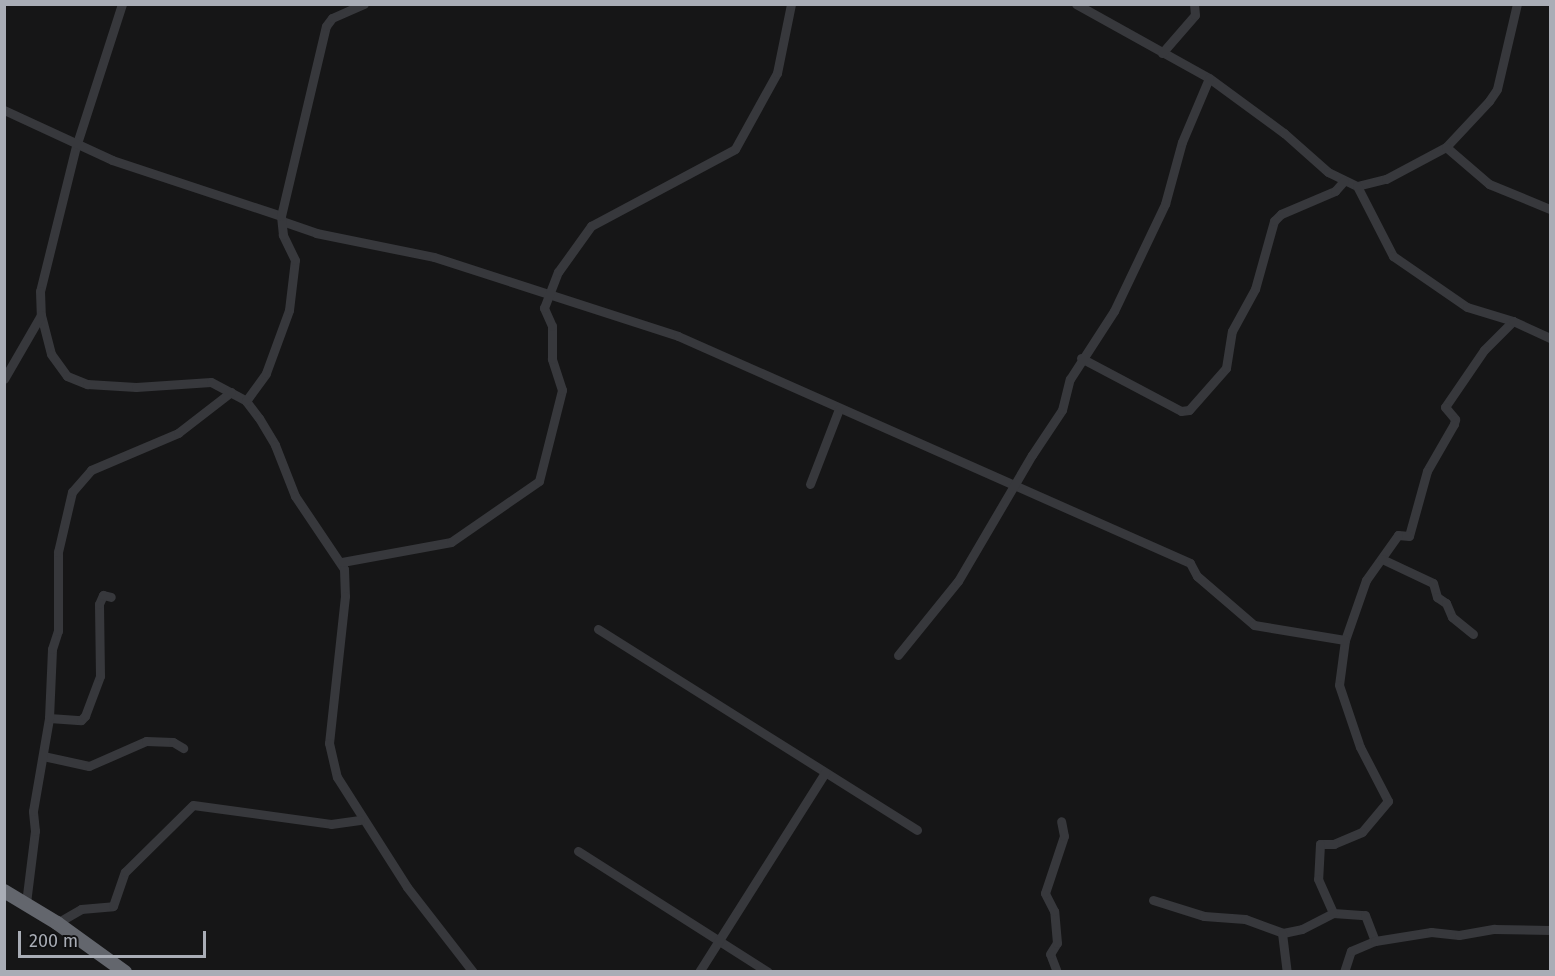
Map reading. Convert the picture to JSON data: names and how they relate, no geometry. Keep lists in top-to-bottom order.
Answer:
{
  "scale_bar": "200 m"
}
